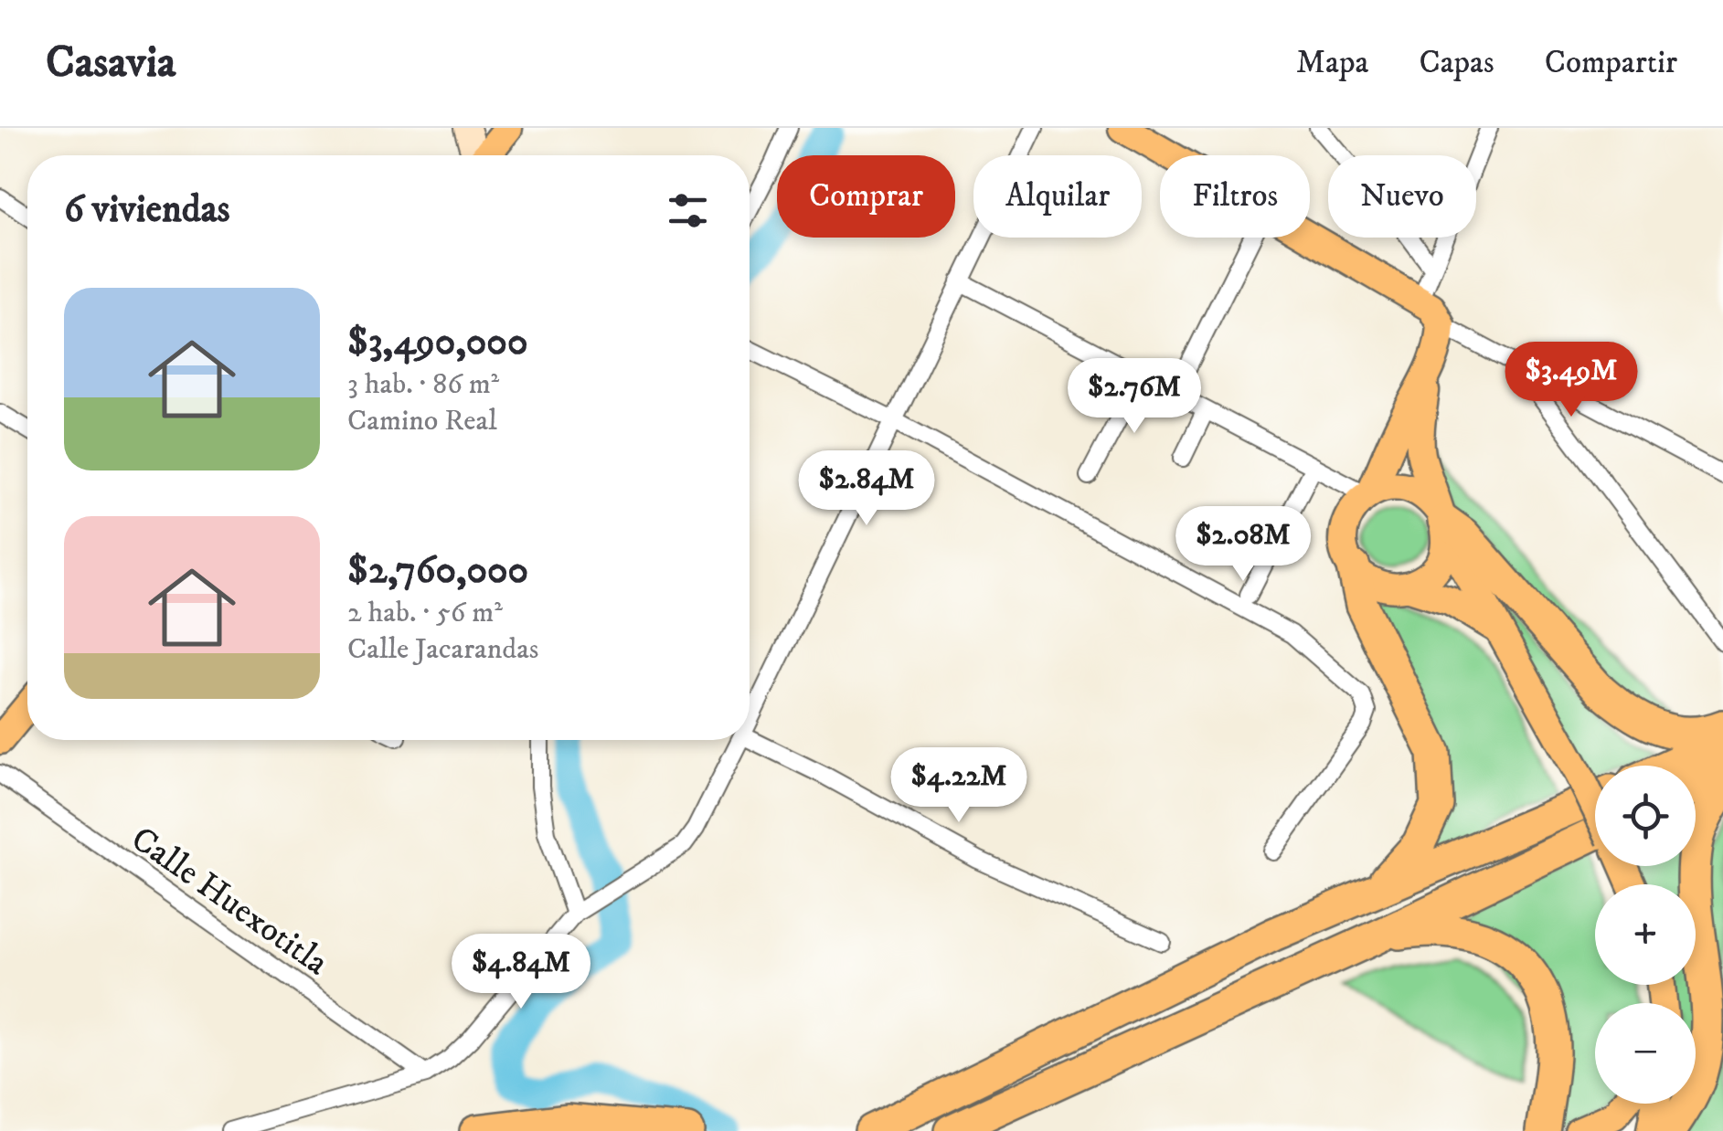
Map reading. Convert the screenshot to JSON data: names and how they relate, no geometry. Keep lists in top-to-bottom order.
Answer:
{
  "streets": {
    "street": ["Calle Huexotitla"]
  },
  "page": {
    "header": "Casavia",
    "nav": ["Mapa", "Capas", "Compartir"],
    "chip": [
      "Comprar",
      "Alquilar",
      "Filtros",
      "Nuevo"
    ],
    "heading": "6 viviendas",
    "list": [
      {
        "name": "$3,490,000",
        "note": "3 hab. · 86 m² · Camino Real"
      },
      {
        "name": "$2,760,000",
        "note": "2 hab. · 56 m² · Calle Jacarandas"
      }
    ],
    "price": [
      "$3.49M",
      "$2.76M",
      "$2.84M",
      "$2.08M",
      "$4.22M",
      "$4.84M"
    ],
    "map_buttons": ["+", "−"]
  }
}
